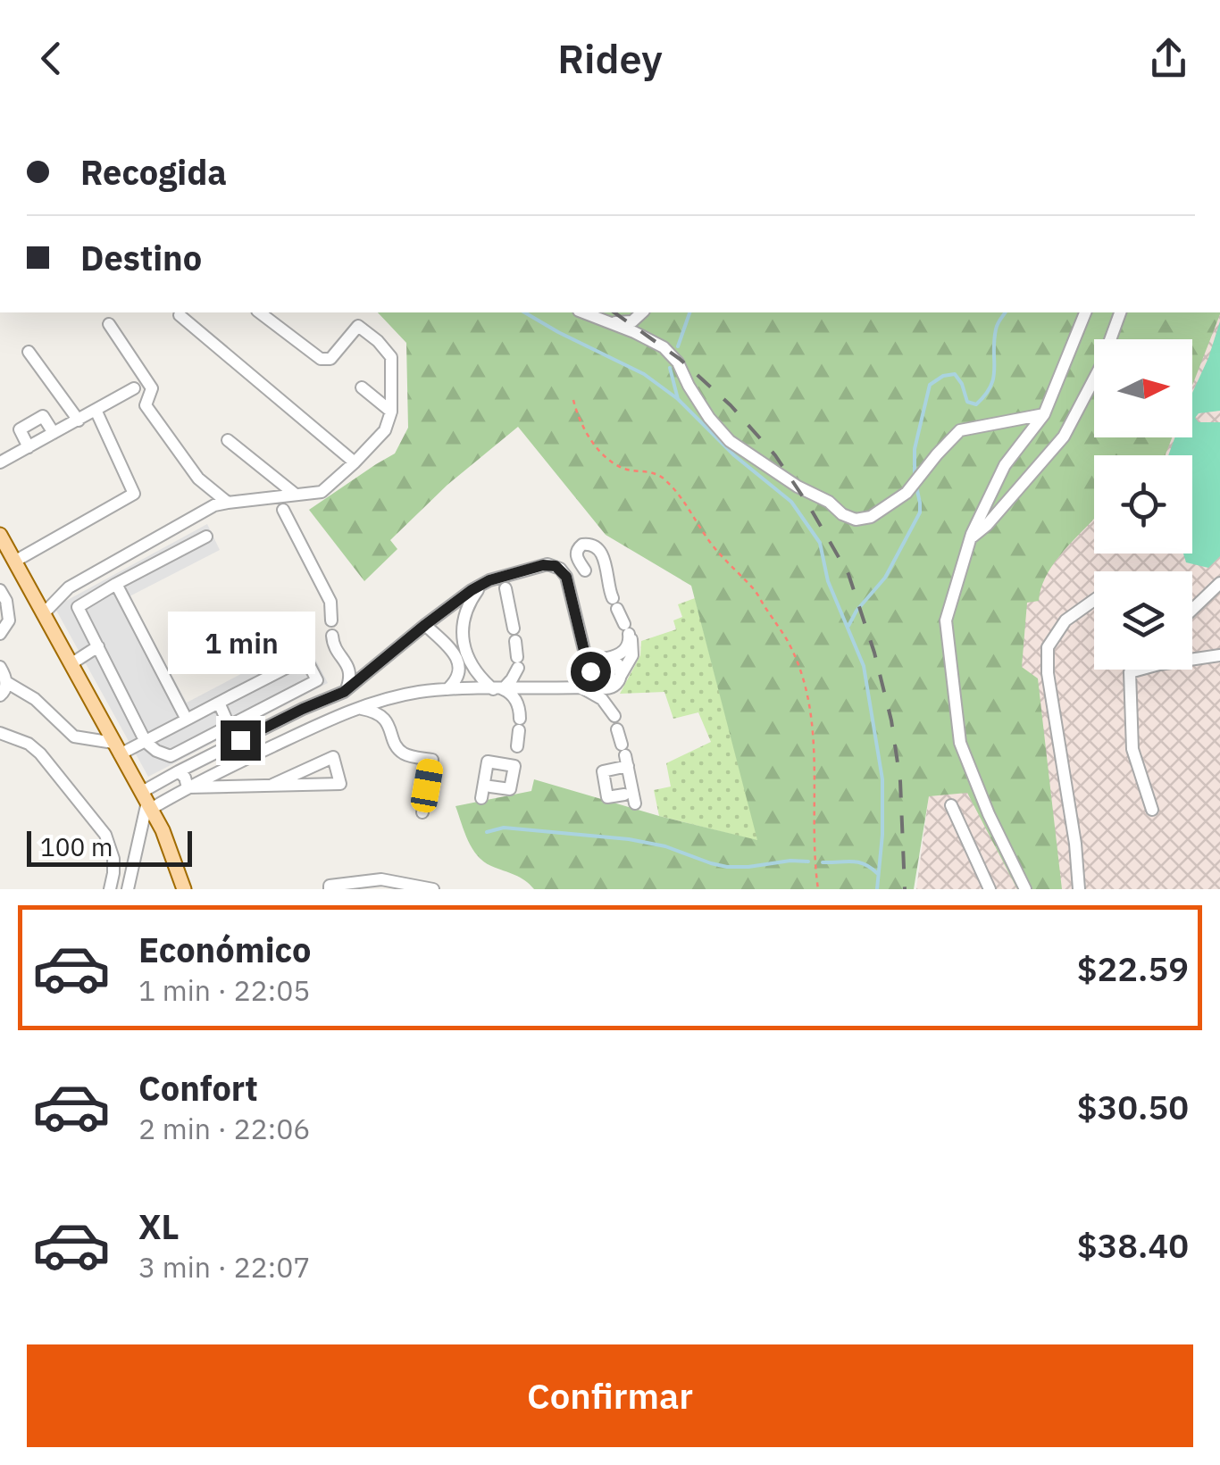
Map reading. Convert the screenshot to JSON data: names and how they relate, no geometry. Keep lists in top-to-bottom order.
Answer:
{
  "scale_bar": "100 m",
  "north": "right",
  "page": {
    "header": "Ridey",
    "banner": ["Recogida", "Destino"],
    "bubble": "1 min",
    "scale": "100 m",
    "list": [
      {
        "name": "Económico",
        "note": "1 min · 22:05",
        "value": "$22.59"
      },
      {
        "name": "Confort",
        "note": "2 min · 22:06",
        "value": "$30.50"
      },
      {
        "name": "XL",
        "note": "3 min · 22:07",
        "value": "$38.40"
      }
    ],
    "buttons": "Confirmar"
  }
}
